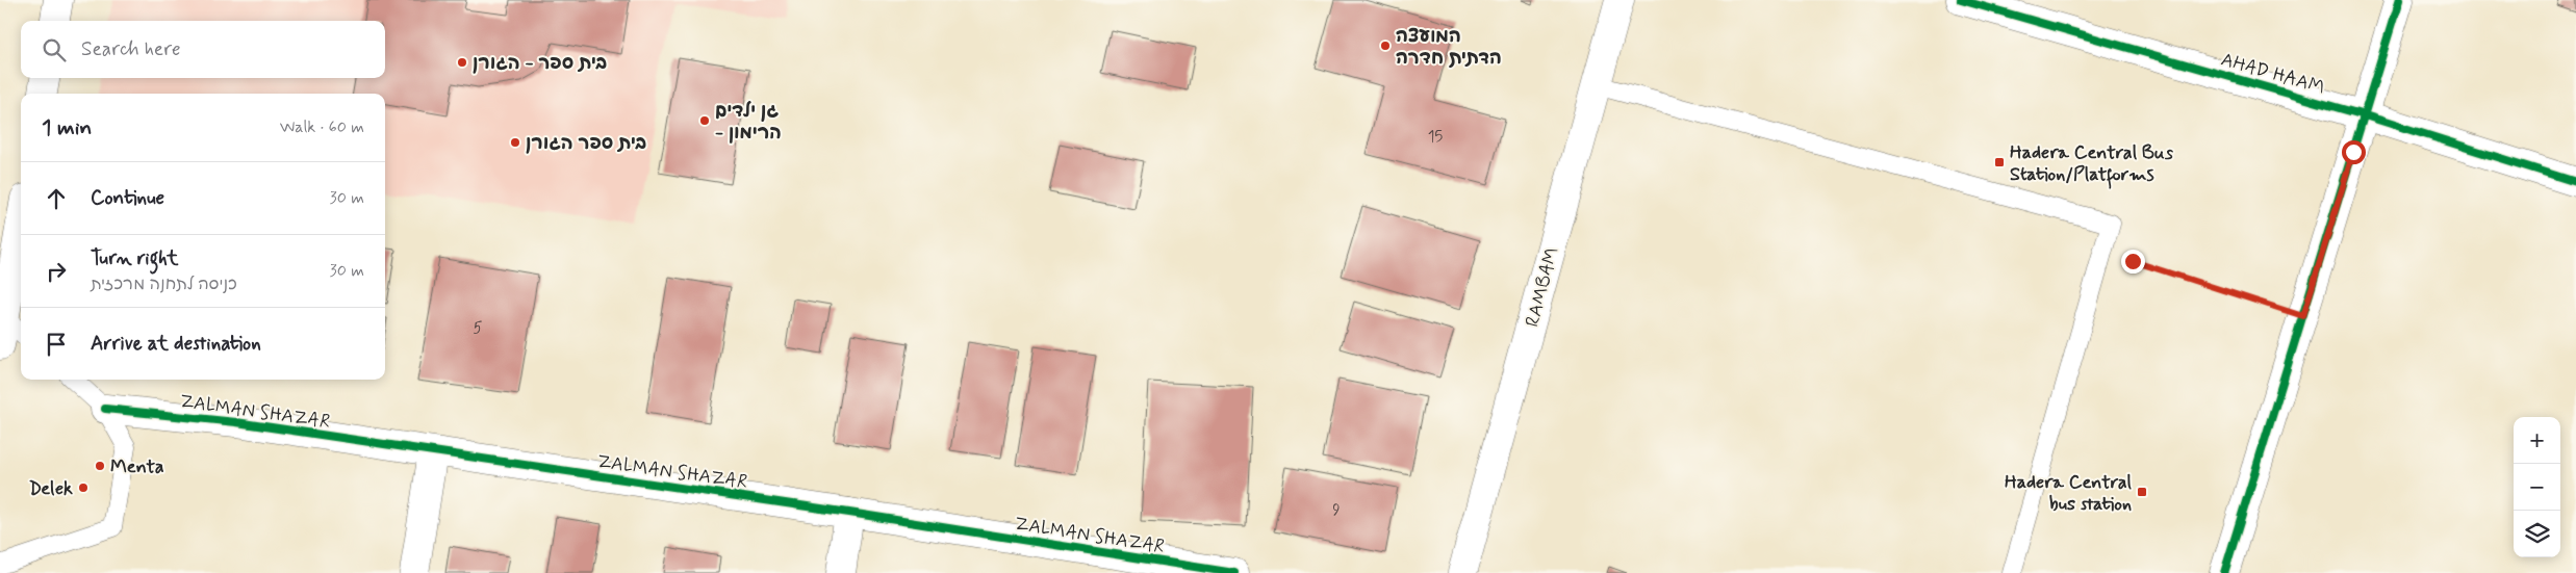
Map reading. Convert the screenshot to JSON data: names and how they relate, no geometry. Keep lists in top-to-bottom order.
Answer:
{
  "streets": {
    "main road": ["AHAD HAAM", "RAMBAM", "ZALMAN SHAZAR"]
  },
  "places": {
    "other": [
      "המועצה הדתית חדרה",
      "בית ספר - הגורן",
      "גן ילדים - הרימון",
      "בית ספר הגורן",
      "Menta",
      "Delek"
    ],
    "transit": ["Hadera Central Bus Station/Platforms", "Hadera Central bus station"]
  },
  "house_numbers": ["15", "5", "9"],
  "page": {
    "search": "Search here",
    "heading": ["1 min", "Walk · 60 m"],
    "list": [
      ["Continue", "30 m"],
      ["Turn right", "כניסה לתחנה מרכזית", "30 m"],
      "Arrive at destination"
    ],
    "map_buttons": ["+", "−"]
  }
}
